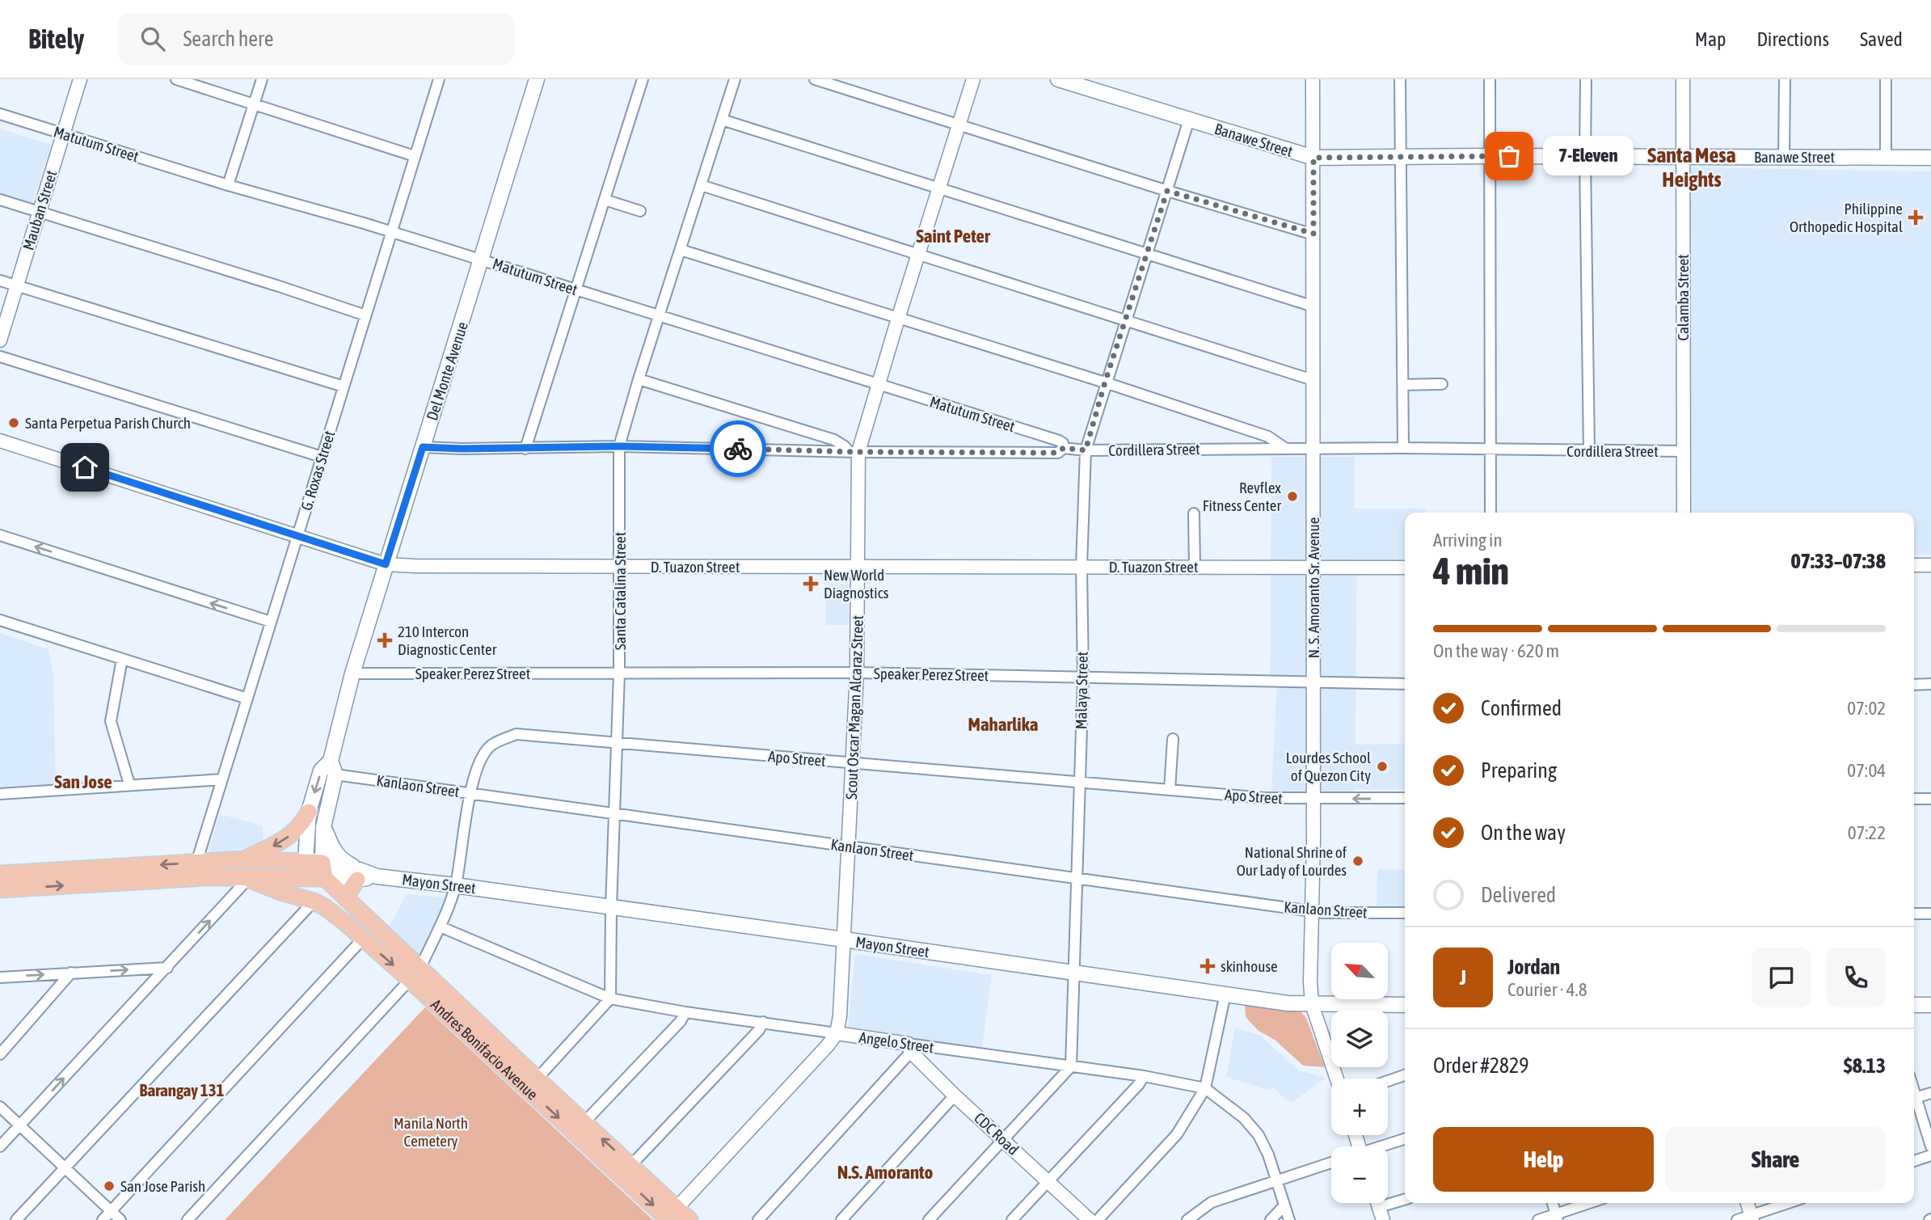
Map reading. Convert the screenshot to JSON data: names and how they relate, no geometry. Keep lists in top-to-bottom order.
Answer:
{
  "streets": {
    "main road": [
      "Banawe Street",
      "Del Monte Avenue",
      "Mayon Street",
      "Andres Bonifacio Avenue"
    ],
    "street": [
      "Matutum Street",
      "Mauban Street",
      "Calamba Street",
      "Cordillera Street",
      "G. Roxas Street",
      "D. Tuazon Street",
      "N. S. Amoranto Sr. Avenue",
      "Santa Catalina Street",
      "Speaker Perez Street",
      "Malaya Street",
      "Scout Oscar Magan Alcaraz Street",
      "Apo Street",
      "Kanlaon Street",
      "Angelo Street",
      "CDC Road"
    ]
  },
  "crossings": [
    ["Banawe Street", "Calamba Street"],
    ["Banawe Street", "N. S. Amoranto Sr. Avenue"],
    ["Banawe Street", "Malaya Street"],
    ["Matutum Street", "Mauban Street"],
    ["Matutum Street", "Del Monte Avenue"],
    ["Matutum Street", "Cordillera Street"],
    ["Matutum Street", "G. Roxas Street"],
    ["Matutum Street", "Santa Catalina Street"],
    ["Matutum Street", "Scout Oscar Magan Alcaraz Street"],
    ["Calamba Street", "Cordillera Street"],
    ["Del Monte Avenue", "Cordillera Street"],
    ["Del Monte Avenue", "D. Tuazon Street"],
    ["Del Monte Avenue", "Speaker Perez Street"],
    ["Del Monte Avenue", "Kanlaon Street"],
    ["Del Monte Avenue", "Mayon Street"],
    ["Del Monte Avenue", "Andres Bonifacio Avenue"],
    ["Cordillera Street", "N. S. Amoranto Sr. Avenue"],
    ["Cordillera Street", "Santa Catalina Street"],
    ["Cordillera Street", "Malaya Street"],
    ["Cordillera Street", "Scout Oscar Magan Alcaraz Street"],
    ["G. Roxas Street", "D. Tuazon Street"],
    ["D. Tuazon Street", "N. S. Amoranto Sr. Avenue"],
    ["D. Tuazon Street", "Santa Catalina Street"],
    ["D. Tuazon Street", "Malaya Street"],
    ["D. Tuazon Street", "Scout Oscar Magan Alcaraz Street"],
    ["N. S. Amoranto Sr. Avenue", "Speaker Perez Street"],
    ["N. S. Amoranto Sr. Avenue", "Apo Street"],
    ["N. S. Amoranto Sr. Avenue", "Kanlaon Street"],
    ["N. S. Amoranto Sr. Avenue", "Mayon Street"],
    ["Santa Catalina Street", "Speaker Perez Street"],
    ["Santa Catalina Street", "Apo Street"],
    ["Santa Catalina Street", "Kanlaon Street"],
    ["Santa Catalina Street", "Mayon Street"],
    ["Santa Catalina Street", "Angelo Street"],
    ["Speaker Perez Street", "Malaya Street"],
    ["Speaker Perez Street", "Scout Oscar Magan Alcaraz Street"],
    ["Malaya Street", "Apo Street"],
    ["Malaya Street", "Kanlaon Street"],
    ["Malaya Street", "Mayon Street"],
    ["Malaya Street", "Angelo Street"],
    ["Scout Oscar Magan Alcaraz Street", "Apo Street"],
    ["Scout Oscar Magan Alcaraz Street", "Kanlaon Street"],
    ["Scout Oscar Magan Alcaraz Street", "Mayon Street"],
    ["Scout Oscar Magan Alcaraz Street", "Angelo Street"],
    ["Apo Street", "Kanlaon Street"],
    ["Apo Street", "Mayon Street"],
    ["Apo Street", "Angelo Street"],
    ["Apo Street", "Andres Bonifacio Avenue"],
    ["Mayon Street", "Andres Bonifacio Avenue"],
    ["Angelo Street", "CDC Road"]
  ],
  "districts": [
    "Santa Mesa Heights",
    "Saint Peter",
    "Maharlika",
    "San Jose",
    "Barangay 131",
    "N.S. Amoranto"
  ],
  "parks": ["Manila North Cemetery"],
  "places": {
    "other": [
      "7-Eleven",
      "Santa Perpetua Parish Church",
      "Revflex Fitness Center",
      "Lourdes School of Quezon City",
      "National Shrine of Our Lady of Lourdes",
      "San Jose Parish"
    ],
    "health": [
      "Philippine Orthopedic Hospital",
      "New World Diagnostics",
      "210 Intercon Diagnostic Center",
      "skinhouse"
    ]
  },
  "north": "top left",
  "page": {
    "header": "Bitely",
    "search": "Search here",
    "nav": ["Map", "Directions", "Saved"],
    "bubble": "7-Eleven",
    "heading": ["4 min", "Arriving in", "07:33–07:38"],
    "panel": [
      "Jordan",
      "Courier · 4.8",
      "Order #2829",
      "$8.13"
    ],
    "bar": "On the way · 620 m",
    "list": [
      ["Confirmed", "07:02"],
      ["Preparing", "07:04"],
      ["On the way", "07:22"],
      "Delivered"
    ],
    "map_buttons": ["+", "−"],
    "round": "J",
    "buttons": ["Help", "Share"]
  }
}
